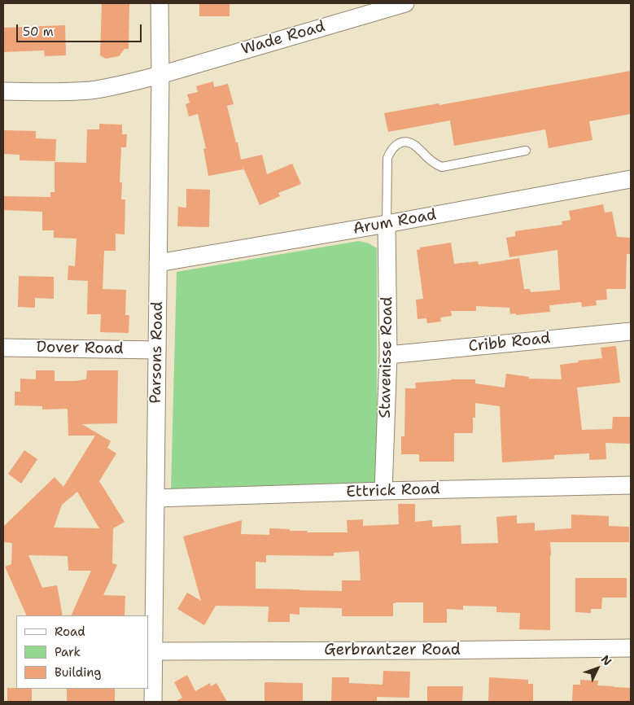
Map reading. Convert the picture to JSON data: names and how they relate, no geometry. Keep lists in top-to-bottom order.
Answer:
{
  "streets": {
    "street": [
      "Wade Road",
      "Arum Road",
      "Cribb Road",
      "Dover Road",
      "Parsons Road",
      "Stavenisse Road",
      "Ettrick Road",
      "Gerbrantzer Road"
    ]
  },
  "crossings": [
    ["Wade Road", "Parsons Road"],
    ["Arum Road", "Parsons Road"],
    ["Arum Road", "Stavenisse Road"],
    ["Cribb Road", "Stavenisse Road"],
    ["Dover Road", "Parsons Road"],
    ["Parsons Road", "Ettrick Road"],
    ["Parsons Road", "Gerbrantzer Road"],
    ["Stavenisse Road", "Ettrick Road"]
  ],
  "legend": ["Road", "Park", "Building"],
  "scale_bar": "50 m",
  "north": "top right"
}
